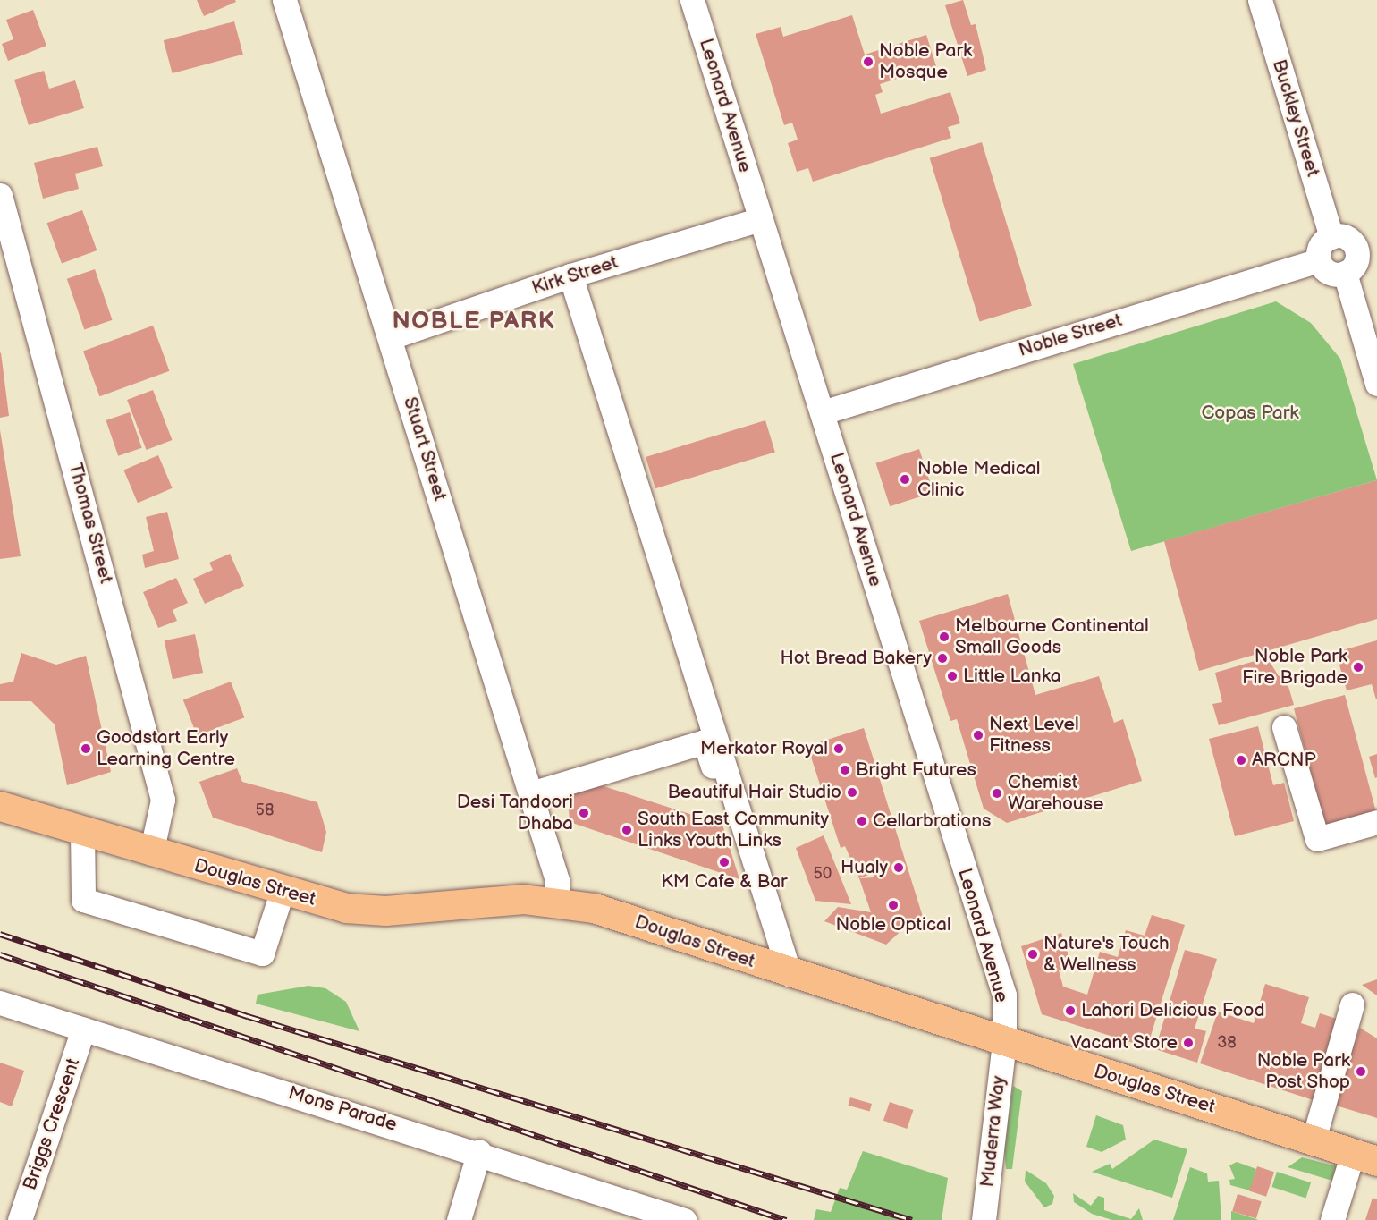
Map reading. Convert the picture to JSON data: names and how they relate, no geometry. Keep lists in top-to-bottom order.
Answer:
{
  "streets": {
    "main road": ["Douglas Street"],
    "street": [
      "Leonard Avenue",
      "Buckley Street",
      "Kirk Street",
      "Noble Street",
      "Stuart Street",
      "Thomas Street",
      "Mons Parade",
      "Briggs Crescent",
      "Muderra Way"
    ]
  },
  "crossings": [
    ["Leonard Avenue", "Kirk Street"],
    ["Leonard Avenue", "Noble Street"],
    ["Leonard Avenue", "Douglas Street"],
    ["Leonard Avenue", "Muderra Way"],
    ["Buckley Street", "Noble Street"],
    ["Kirk Street", "Stuart Street"],
    ["Stuart Street", "Douglas Street"],
    ["Thomas Street", "Douglas Street"],
    ["Douglas Street", "Muderra Way"],
    ["Mons Parade", "Briggs Crescent"]
  ],
  "districts": ["NOBLE PARK"],
  "parks": ["Copas Park"],
  "places": [
    "Noble Park Mosque",
    "Noble Medical Clinic",
    "Melbourne Continental Small Goods",
    "Hot Bread Bakery",
    "Noble Park Fire Brigade",
    "Little Lanka",
    "Next Level Fitness",
    "Goodstart Early Learning Centre",
    "Merkator Royal",
    "ARCNP",
    "Bright Futures",
    "Beautiful Hair Studio",
    "Chemist Warehouse",
    "Desi Tandoori Dhaba",
    "Cellarbrations",
    "South East Community Links Youth Links",
    "KM Cafe & Bar",
    "Hualy",
    "Noble Optical",
    "Nature's Touch & Wellness",
    "Lahori Delicious Food",
    "Vacant Store",
    "Noble Park Post Shop"
  ],
  "house_numbers": ["58", "50", "38"]
}
